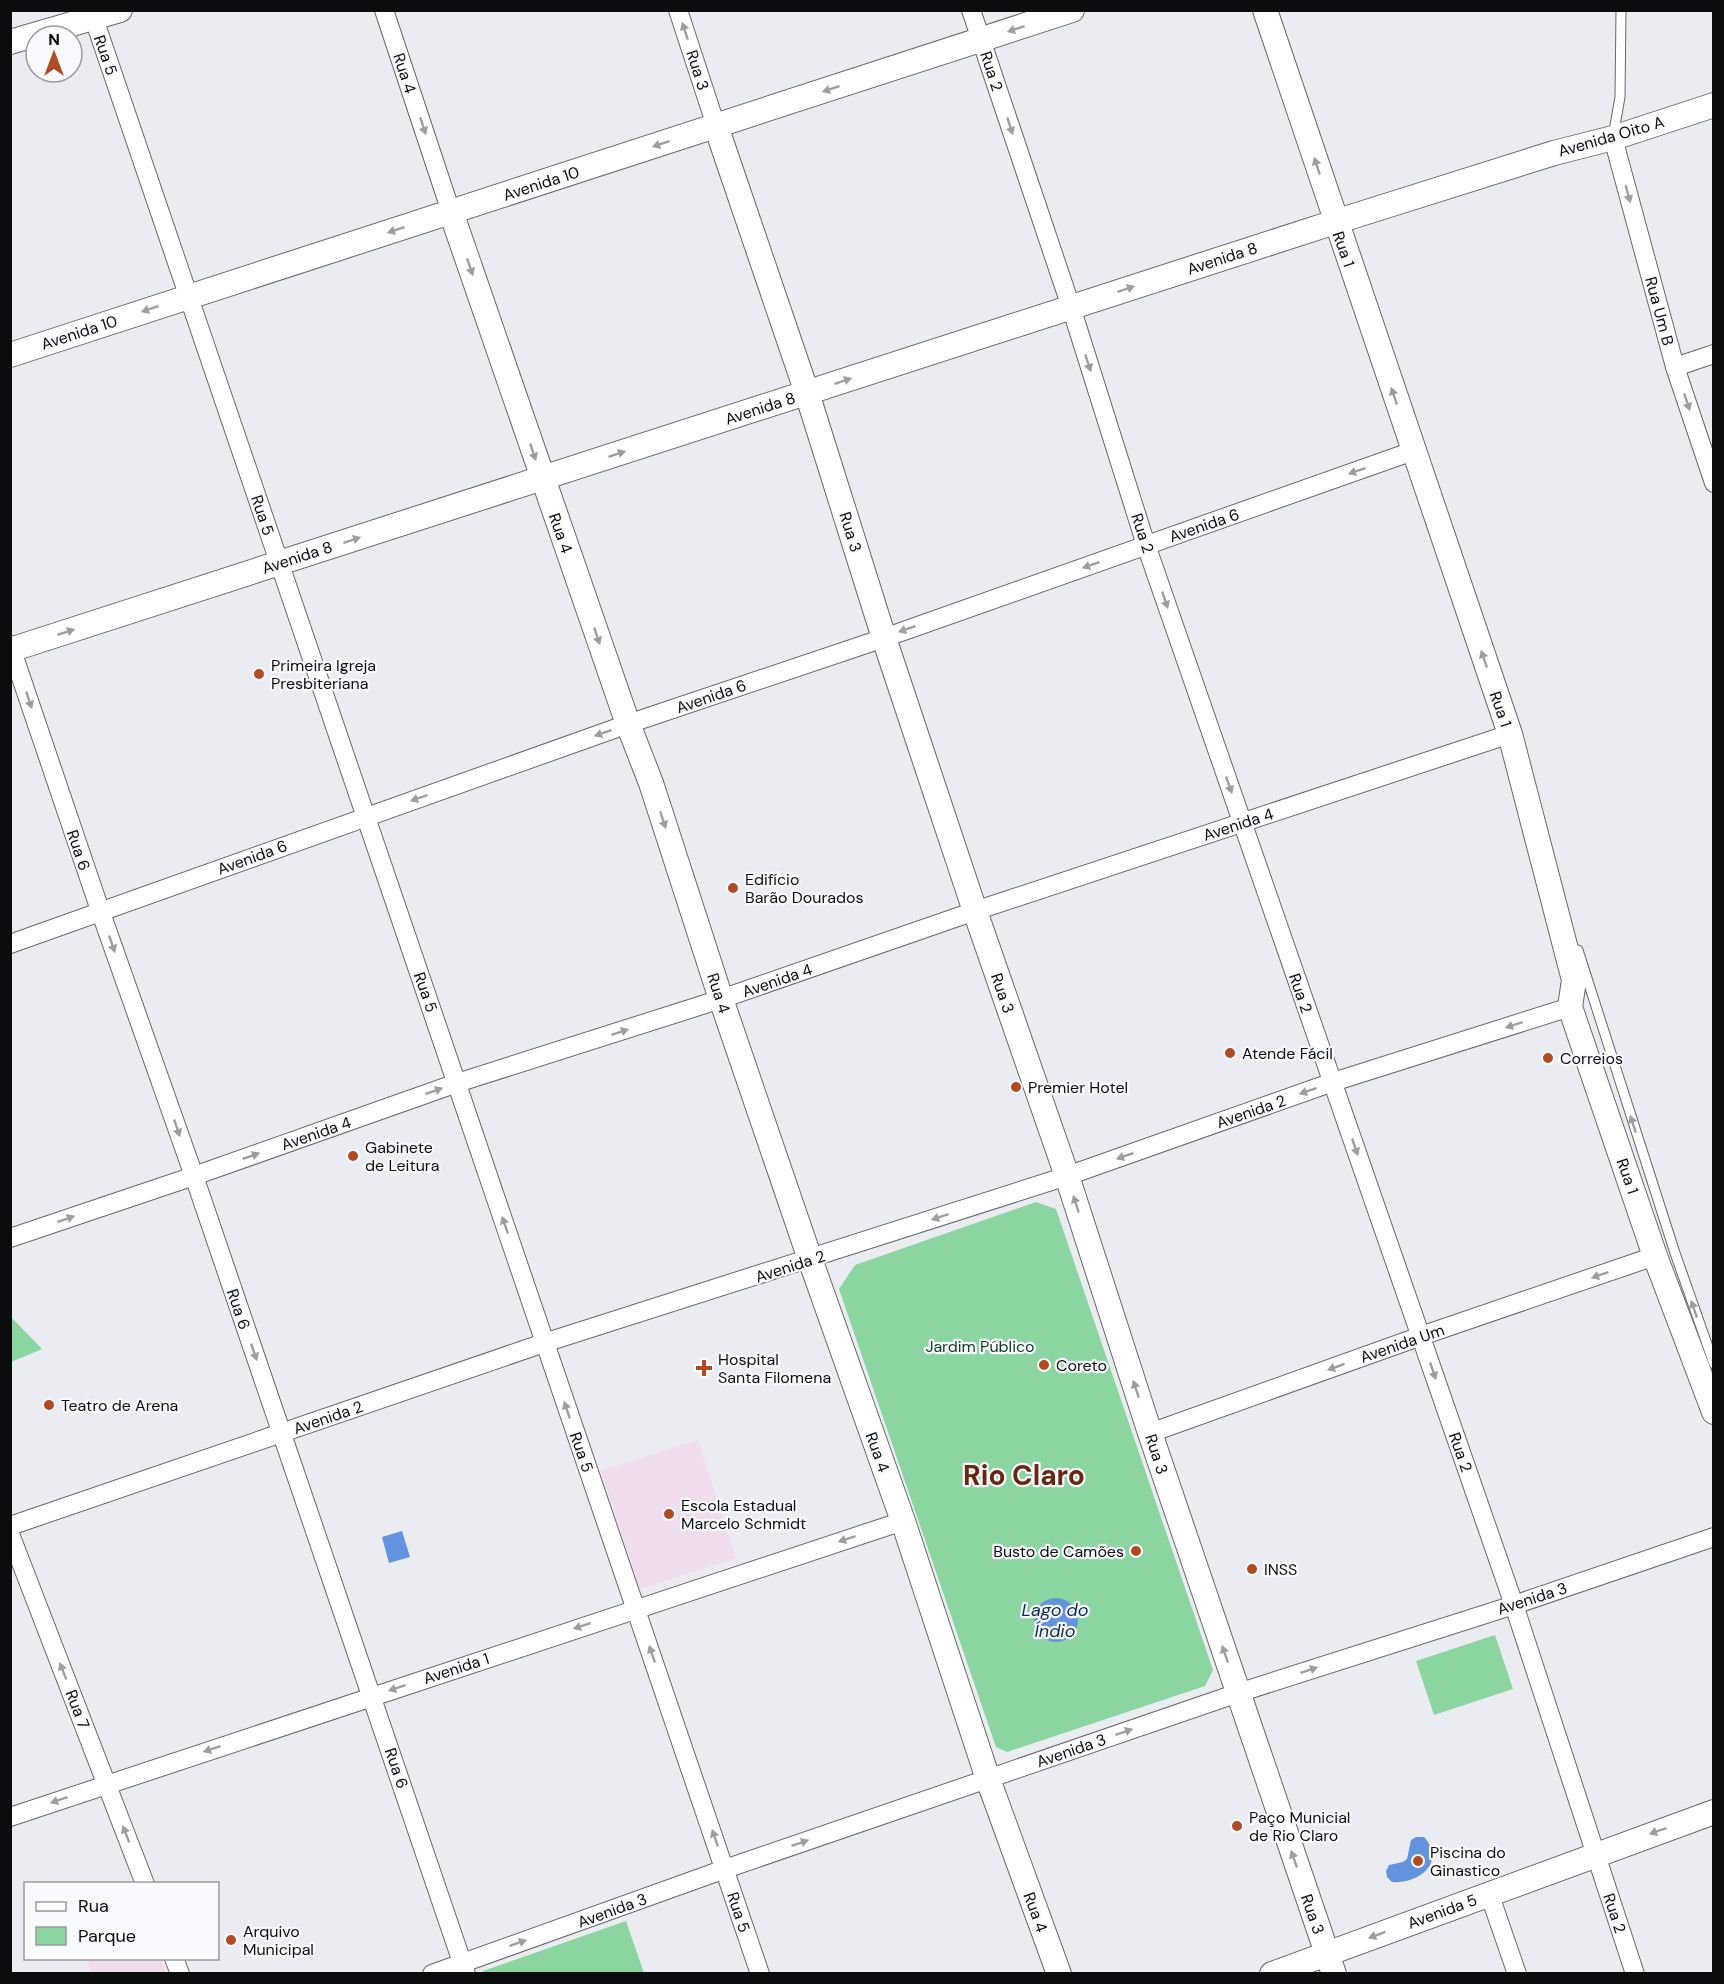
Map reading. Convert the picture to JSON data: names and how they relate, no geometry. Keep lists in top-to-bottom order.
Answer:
{
  "streets": {
    "main road": [
      "Rua 3",
      "Rua 4",
      "Avenida Oito A",
      "Avenida 10",
      "Rua 1",
      "Avenida 8",
      "Avenida 5"
    ],
    "street": [
      "Rua 5",
      "Rua 2",
      "Rua Um B",
      "Avenida 6",
      "Avenida 4",
      "Rua 6",
      "Avenida 2",
      "Avenida Um",
      "Avenida 3",
      "Avenida 1",
      "Rua 7"
    ]
  },
  "crossings": [
    ["Rua 5", "Avenida 10"],
    ["Rua 5", "Avenida 8"],
    ["Rua 5", "Avenida 6"],
    ["Rua 5", "Avenida 4"],
    ["Rua 5", "Avenida 2"],
    ["Rua 5", "Avenida 3"],
    ["Rua 5", "Avenida 1"],
    ["Rua 3", "Avenida 10"],
    ["Rua 3", "Avenida 8"],
    ["Rua 3", "Avenida 6"],
    ["Rua 3", "Avenida 4"],
    ["Rua 3", "Avenida 2"],
    ["Rua 3", "Avenida Um"],
    ["Rua 3", "Avenida 3"],
    ["Rua 3", "Avenida 5"],
    ["Rua 2", "Avenida 10"],
    ["Rua 2", "Avenida 8"],
    ["Rua 2", "Avenida 6"],
    ["Rua 2", "Avenida 4"],
    ["Rua 2", "Avenida 2"],
    ["Rua 2", "Avenida Um"],
    ["Rua 2", "Avenida 3"],
    ["Rua 2", "Avenida 5"],
    ["Rua 4", "Avenida 10"],
    ["Rua 4", "Avenida 8"],
    ["Rua 4", "Avenida 6"],
    ["Rua 4", "Avenida 4"],
    ["Rua 4", "Avenida 2"],
    ["Rua 4", "Avenida 3"],
    ["Rua 4", "Avenida 1"],
    ["Avenida Oito A", "Avenida 8"],
    ["Avenida Oito A", "Rua Um B"],
    ["Rua 1", "Avenida 8"],
    ["Rua 1", "Avenida 6"],
    ["Rua 1", "Avenida 4"],
    ["Rua 1", "Avenida 2"],
    ["Rua 1", "Avenida Um"],
    ["Avenida 8", "Rua 6"],
    ["Avenida 6", "Rua 6"],
    ["Avenida 4", "Rua 6"],
    ["Rua 6", "Avenida 2"],
    ["Rua 6", "Avenida 3"],
    ["Rua 6", "Avenida 1"],
    ["Avenida 1", "Rua 7"]
  ],
  "one_way": [
    "Rua 5",
    "Rua 3",
    "Rua 2",
    "Rua 4",
    "Avenida 10",
    "Rua 1",
    "Avenida 8",
    "Rua Um B",
    "Avenida 6",
    "Avenida 4",
    "Rua 6",
    "Avenida 2",
    "Avenida Um",
    "Avenida 3",
    "Avenida 1",
    "Rua 7",
    "Avenida 5"
  ],
  "districts": ["Rio Claro"],
  "water": ["Lago do Índio"],
  "parks": ["Jardim Público"],
  "places": {
    "other": [
      "Primeira Igreja Presbiteriana",
      "Edifício Barão Dourados",
      "Atende Fácil",
      "Correios",
      "Premier Hotel",
      "Gabinete de Leitura",
      "Coreto",
      "Teatro de Arena",
      "Escola Estadual Marcelo Schmidt",
      "Busto de Camões",
      "INSS",
      "Paço Municial de Rio Claro",
      "Piscina do Ginastico",
      "Arquivo Municipal"
    ],
    "health": ["Hospital Santa Filomena"]
  },
  "legend": ["Rua", "Parque"],
  "north": "top"
}
